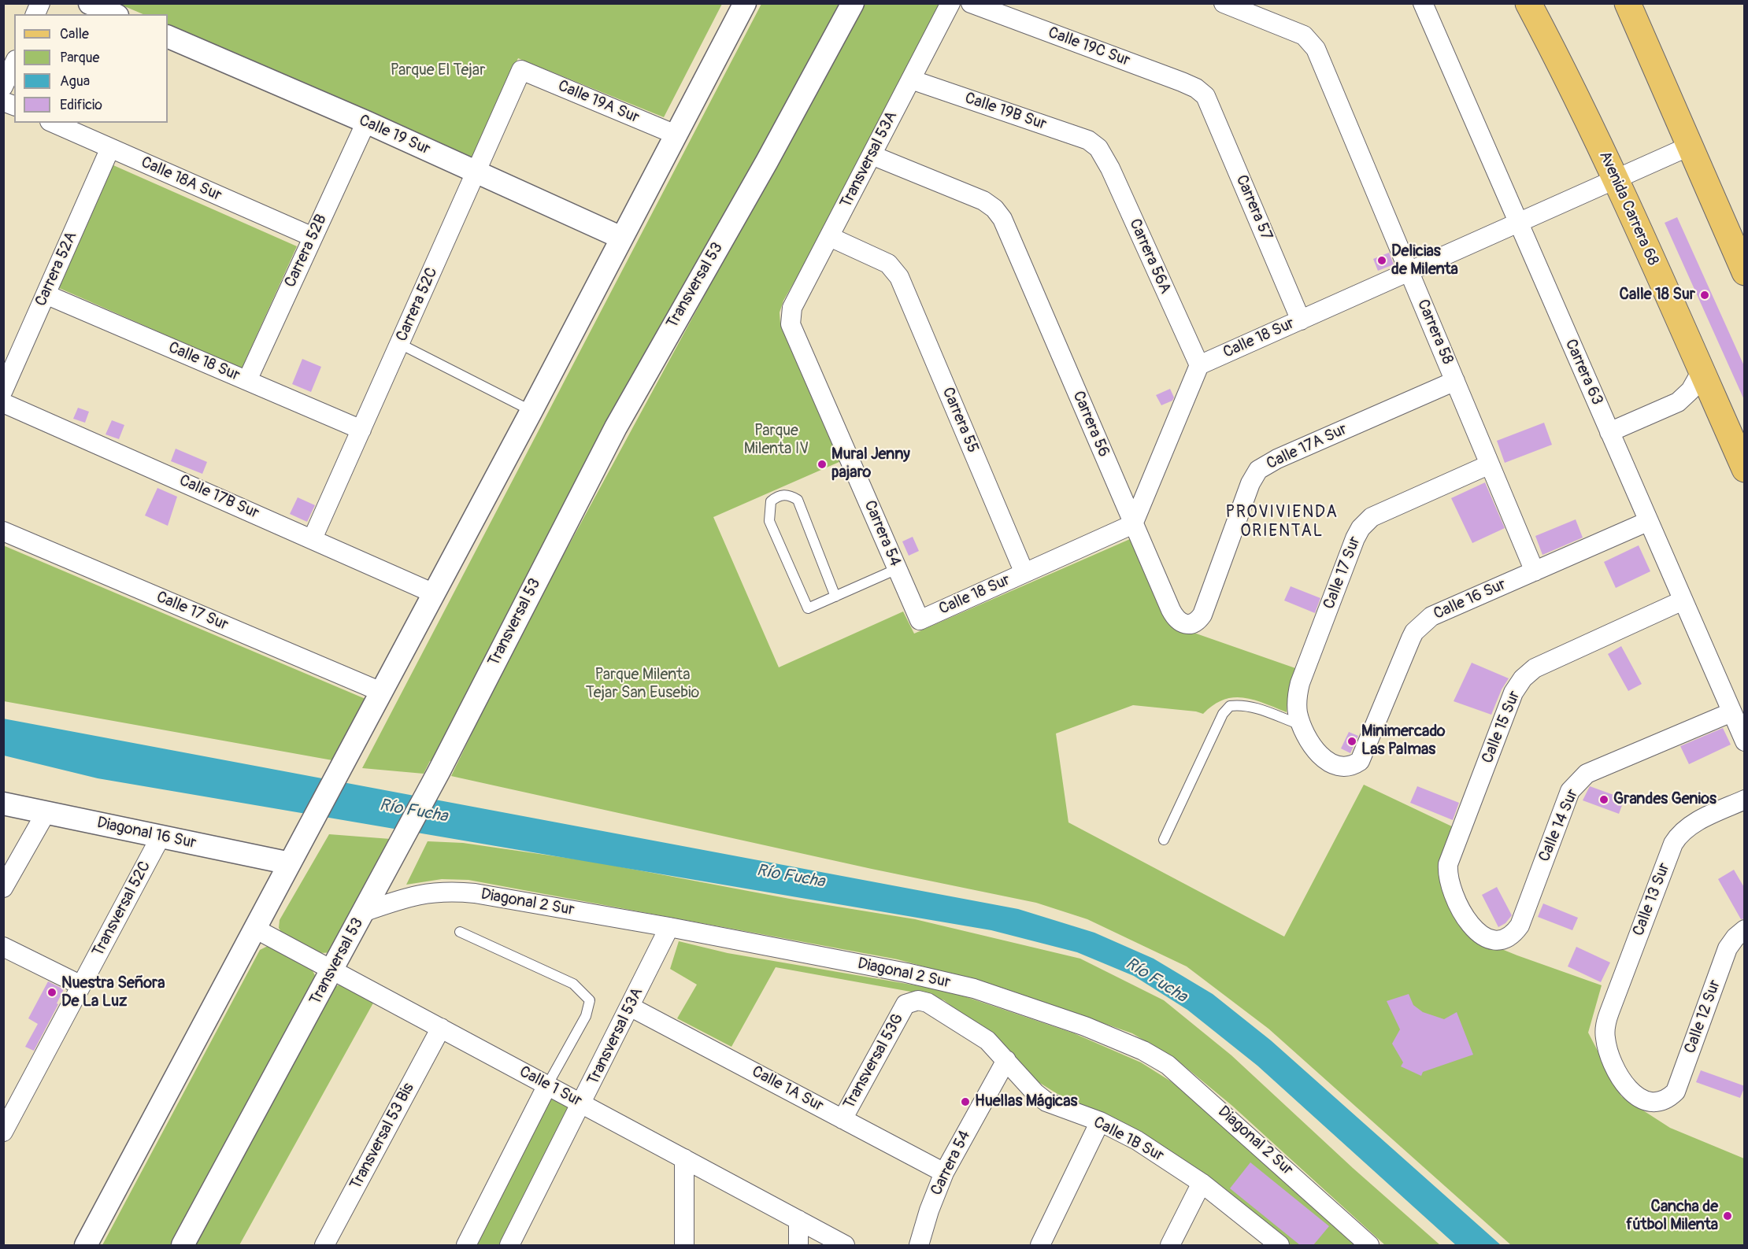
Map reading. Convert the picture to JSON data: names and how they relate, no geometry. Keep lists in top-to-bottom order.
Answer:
{
  "streets": {
    "main road": ["Avenida Carrera 68"],
    "street": [
      "Calle 19C Sur",
      "Calle 19A Sur",
      "Calle 19B Sur",
      "Calle 19 Sur",
      "Transversal 53A",
      "Calle 18A Sur",
      "Carrera 57",
      "Carrera 52B",
      "Carrera 56A",
      "Carrera 52A",
      "Transversal 53",
      "Carrera 52C",
      "Carrera 58",
      "Calle 18 Sur",
      "Carrera 63",
      "Carrera 55",
      "Carrera 56",
      "Calle 17A Sur",
      "Calle 17B Sur",
      "Carrera 54",
      "Calle 17 Sur",
      "Calle 16 Sur",
      "Calle 15 Sur",
      "Calle 14 Sur",
      "Diagonal 16 Sur",
      "Calle 13 Sur",
      "Diagonal 2 Sur",
      "Transversal 52C",
      "Calle 12 Sur",
      "Transversal 53G",
      "Calle 1 Sur",
      "Calle 1A Sur",
      "Transversal 53 Bis",
      "Calle 1B Sur"
    ]
  },
  "crossings": [
    ["Calle 19C Sur", "Carrera 57"],
    ["Calle 19A Sur", "Carrera 52C"],
    ["Calle 19B Sur", "Transversal 53A"],
    ["Calle 19B Sur", "Carrera 56A"],
    ["Calle 19 Sur", "Carrera 52B"],
    ["Calle 19 Sur", "Carrera 52C"],
    ["Transversal 53A", "Carrera 55"],
    ["Transversal 53A", "Carrera 56"],
    ["Transversal 53A", "Carrera 54"],
    ["Transversal 53A", "Diagonal 2 Sur"],
    ["Transversal 53A", "Calle 1 Sur"],
    ["Transversal 53A", "Calle 1A Sur"],
    ["Calle 18A Sur", "Carrera 52B"],
    ["Calle 18A Sur", "Carrera 52A"],
    ["Carrera 57", "Calle 18 Sur"],
    ["Avenida Carrera 68", "Calle 18 Sur"],
    ["Carrera 52B", "Calle 18 Sur"],
    ["Carrera 56A", "Calle 18 Sur"],
    ["Carrera 52A", "Calle 18 Sur"],
    ["Transversal 53", "Diagonal 2 Sur"],
    ["Transversal 53", "Calle 1 Sur"],
    ["Carrera 52C", "Calle 18 Sur"],
    ["Carrera 52C", "Calle 17B Sur"],
    ["Carrera 58", "Calle 18 Sur"],
    ["Carrera 58", "Calle 17A Sur"],
    ["Carrera 58", "Calle 17 Sur"],
    ["Carrera 58", "Calle 16 Sur"],
    ["Calle 18 Sur", "Carrera 63"],
    ["Calle 18 Sur", "Carrera 55"],
    ["Calle 18 Sur", "Carrera 56"],
    ["Calle 18 Sur", "Carrera 54"],
    ["Carrera 63", "Calle 16 Sur"],
    ["Carrera 63", "Calle 15 Sur"],
    ["Carrera 63", "Calle 14 Sur"],
    ["Carrera 56", "Calle 17A Sur"],
    ["Carrera 54", "Calle 1A Sur"],
    ["Carrera 54", "Calle 1B Sur"],
    ["Calle 17 Sur", "Calle 16 Sur"],
    ["Calle 15 Sur", "Calle 14 Sur"],
    ["Diagonal 16 Sur", "Transversal 52C"],
    ["Calle 13 Sur", "Calle 12 Sur"],
    ["Transversal 53G", "Calle 1A Sur"],
    ["Transversal 53G", "Calle 1B Sur"],
    ["Calle 1 Sur", "Transversal 53 Bis"]
  ],
  "districts": ["PROVIVIENDA ORIENTAL"],
  "water": ["Río Fucha"],
  "parks": ["Parque El Tejar", "Parque Milenta IV", "Parque Milenta Tejar San Eusebio"],
  "places": [
    "Delicias de Milenta",
    "Calle 18 Sur",
    "Mural Jenny pajaro",
    "Minimercado Las Palmas",
    "Grandes Genios",
    "Nuestra Señora De La Luz",
    "Huellas Mágicas",
    "Cancha de fútbol Milenta"
  ],
  "legend": [
    "Calle",
    "Parque",
    "Agua",
    "Edificio"
  ]
}
